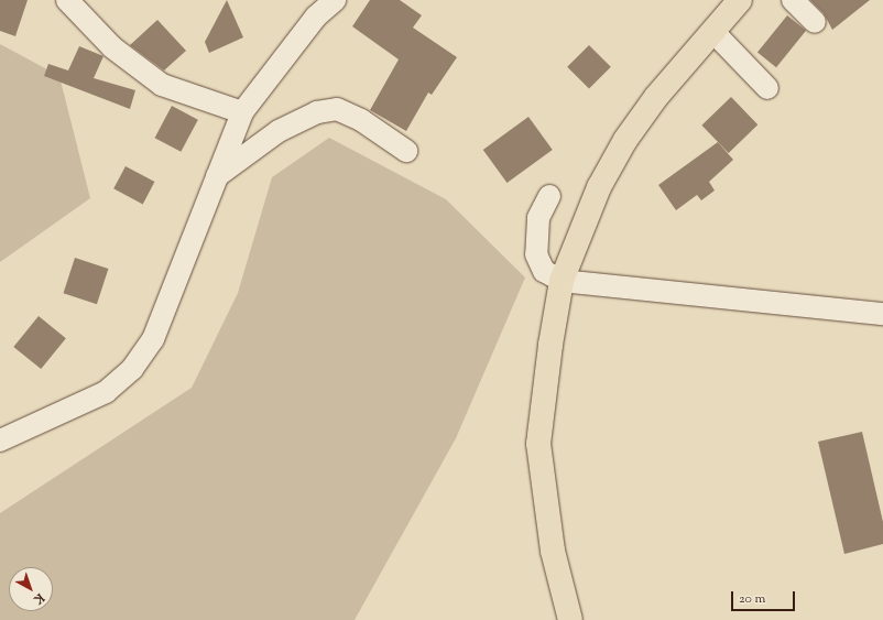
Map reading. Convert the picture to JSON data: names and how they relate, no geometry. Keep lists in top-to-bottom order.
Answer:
{
  "scale_bar": "20 m",
  "north": "bottom right"
}
